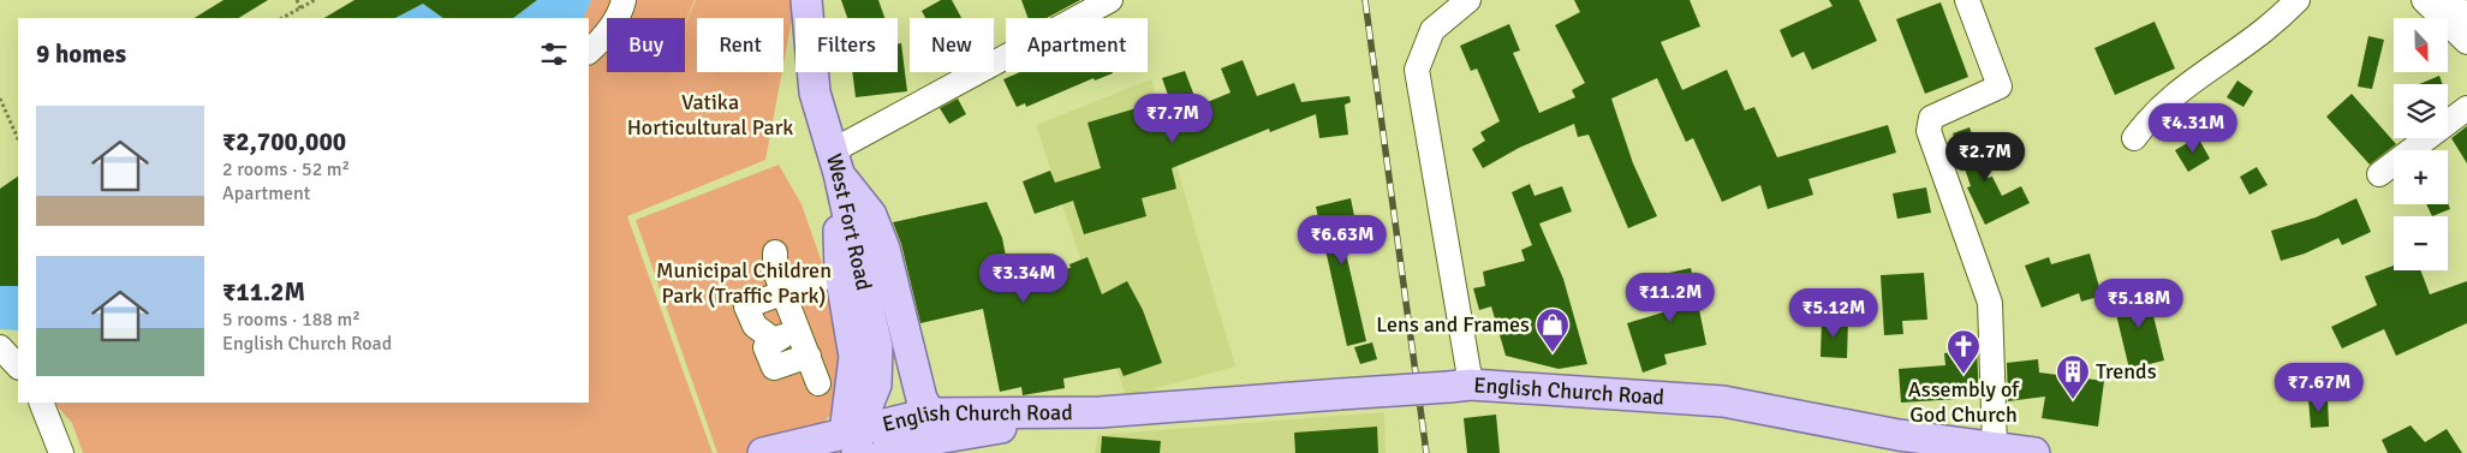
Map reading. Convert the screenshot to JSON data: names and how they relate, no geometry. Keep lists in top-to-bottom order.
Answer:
{
  "streets": {
    "main road": ["West Fort Road", "English Church Road"]
  },
  "crossings": [
    ["West Fort Road", "English Church Road"]
  ],
  "parks": ["Vatika Horticultural Park", "Municipal Children Park (Traffic Park)"],
  "places": {
    "shop": ["Lens and Frames"],
    "church": ["Assembly of God Church"],
    "building": ["Trends"]
  },
  "north": "bottom",
  "page": {
    "map_buttons": ["+", "−"],
    "chip": [
      "Buy",
      "Rent",
      "Filters",
      "New",
      "Apartment"
    ],
    "heading": "9 homes",
    "list": [
      {
        "name": "₹2,700,000",
        "note": "2 rooms · 52 m² · Apartment"
      },
      {
        "name": "₹11.2M",
        "note": "5 rooms · 188 m² · English Church Road"
      }
    ],
    "price": [
      "₹7.7M",
      "₹4.31M",
      "₹2.7M",
      "₹6.63M",
      "₹3.34M",
      "₹11.2M",
      "₹5.18M",
      "₹5.12M",
      "₹7.67M"
    ]
  }
}
